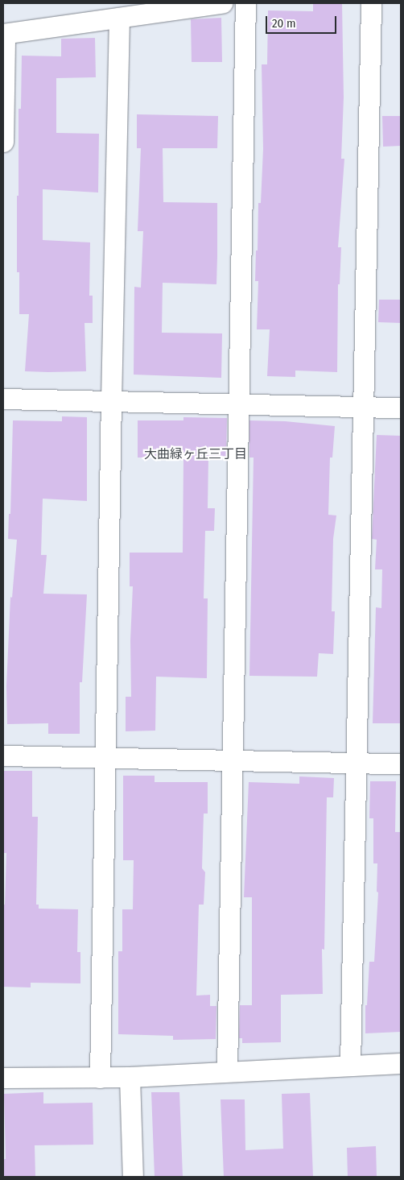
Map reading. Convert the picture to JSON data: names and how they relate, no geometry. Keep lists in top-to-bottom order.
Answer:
{
  "districts": ["大曲緑ヶ丘三丁目"],
  "scale_bar": "20 m"
}
